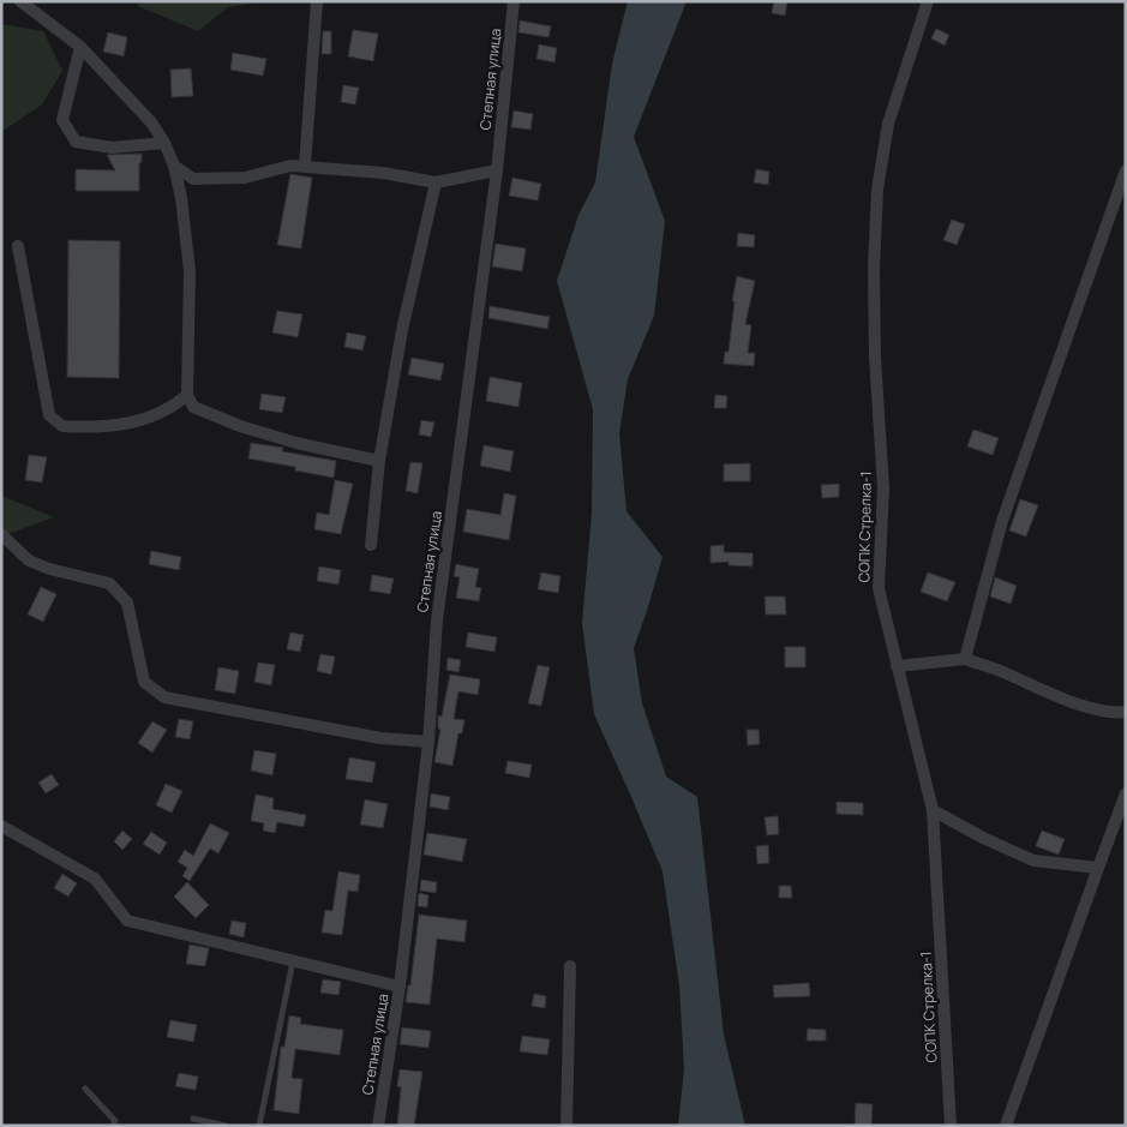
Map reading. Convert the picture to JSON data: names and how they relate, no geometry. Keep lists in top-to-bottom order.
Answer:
{
  "streets": {
    "street": ["Степная улица", "СОПК Стрелка-1"]
  }
}
